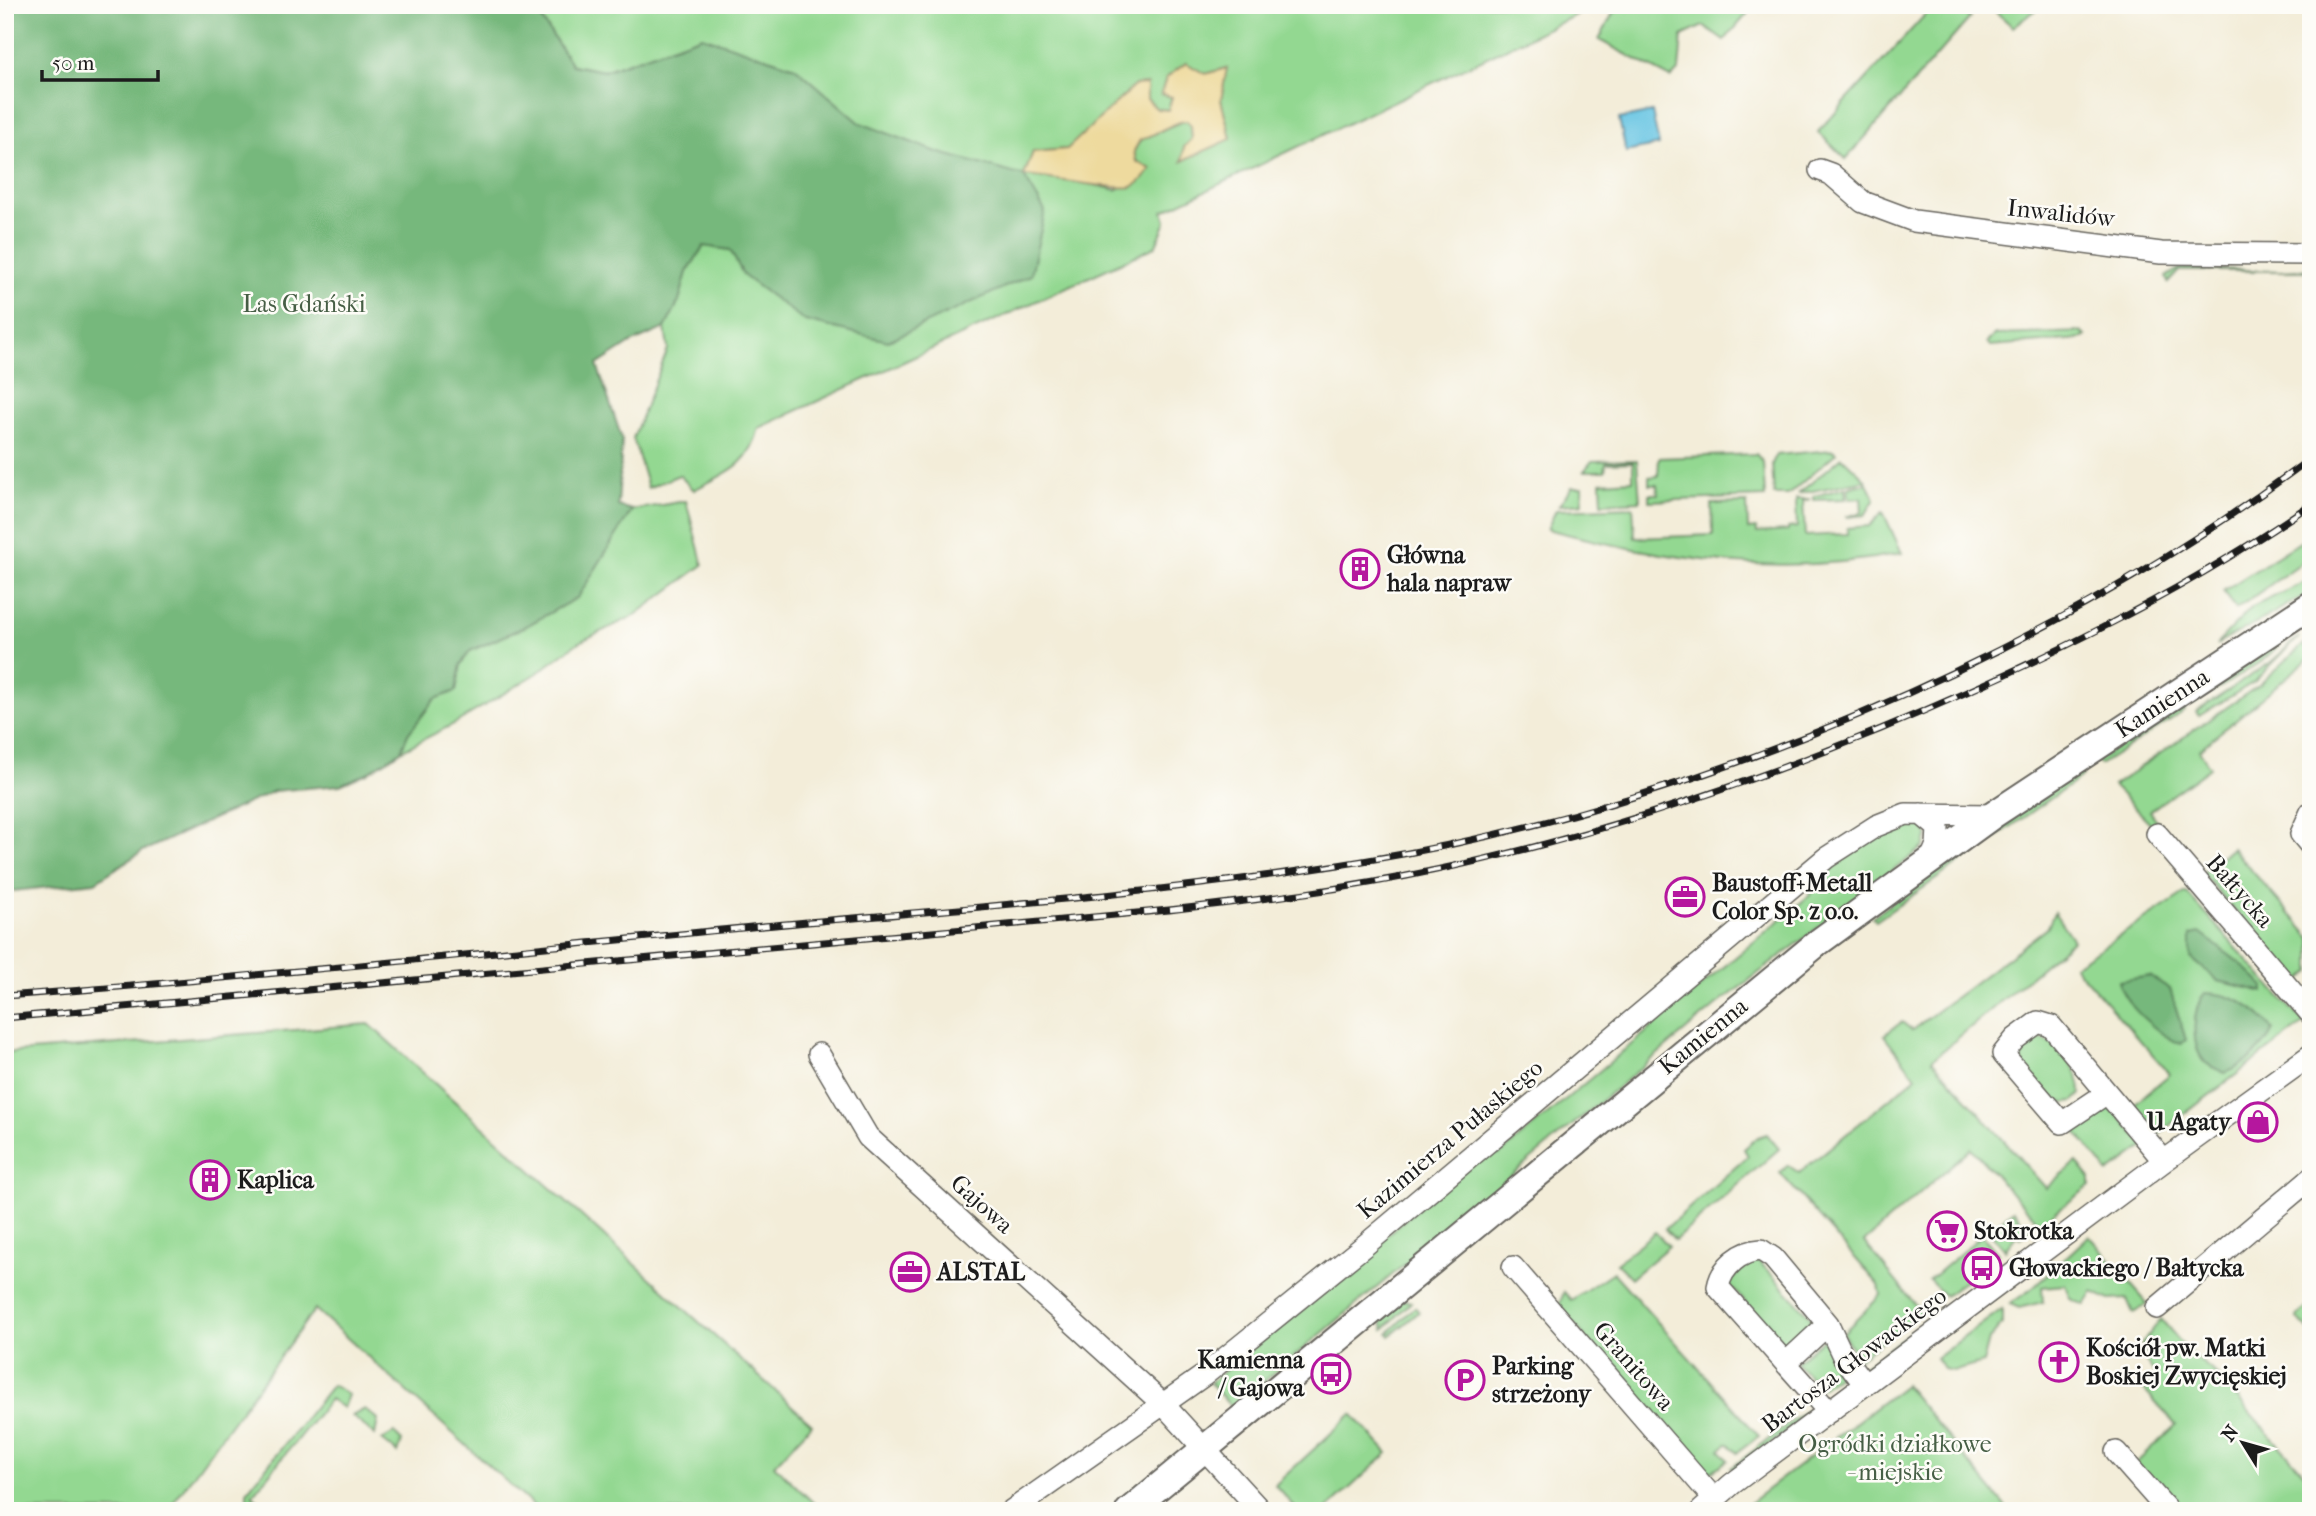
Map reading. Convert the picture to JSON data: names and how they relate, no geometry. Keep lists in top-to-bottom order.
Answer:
{
  "streets": {
    "main road": ["Kamienna"],
    "street": [
      "Inwalidów",
      "Bałtycka",
      "Kazimierza Pułaskiego",
      "Gajowa",
      "Bartosza Głowackiego",
      "Granitowa"
    ]
  },
  "crossings": [
    ["Kamienna", "Kazimierza Pułaskiego"],
    ["Kamienna", "Gajowa"],
    ["Kazimierza Pułaskiego", "Gajowa"],
    ["Bartosza Głowackiego", "Granitowa"]
  ],
  "parks": ["Las Gdański", "Ogródki działkowe - miejskie"],
  "places": {
    "building": ["Główna hala napraw", "Kaplica"],
    "office": ["Baustoff+Metall Color Sp. z o.o.", "ALSTAL"],
    "shop": ["U Agaty"],
    "supermarket": ["Stokrotka"],
    "bus stop": ["Głowackiego / Bałtycka", "Kamienna / Gajowa"],
    "church": ["Kościół pw. Matki Boskiej Zwycięskiej"],
    "parking": ["Parking strzeżony"]
  },
  "scale_bar": "50 m",
  "north": "top left"
}
